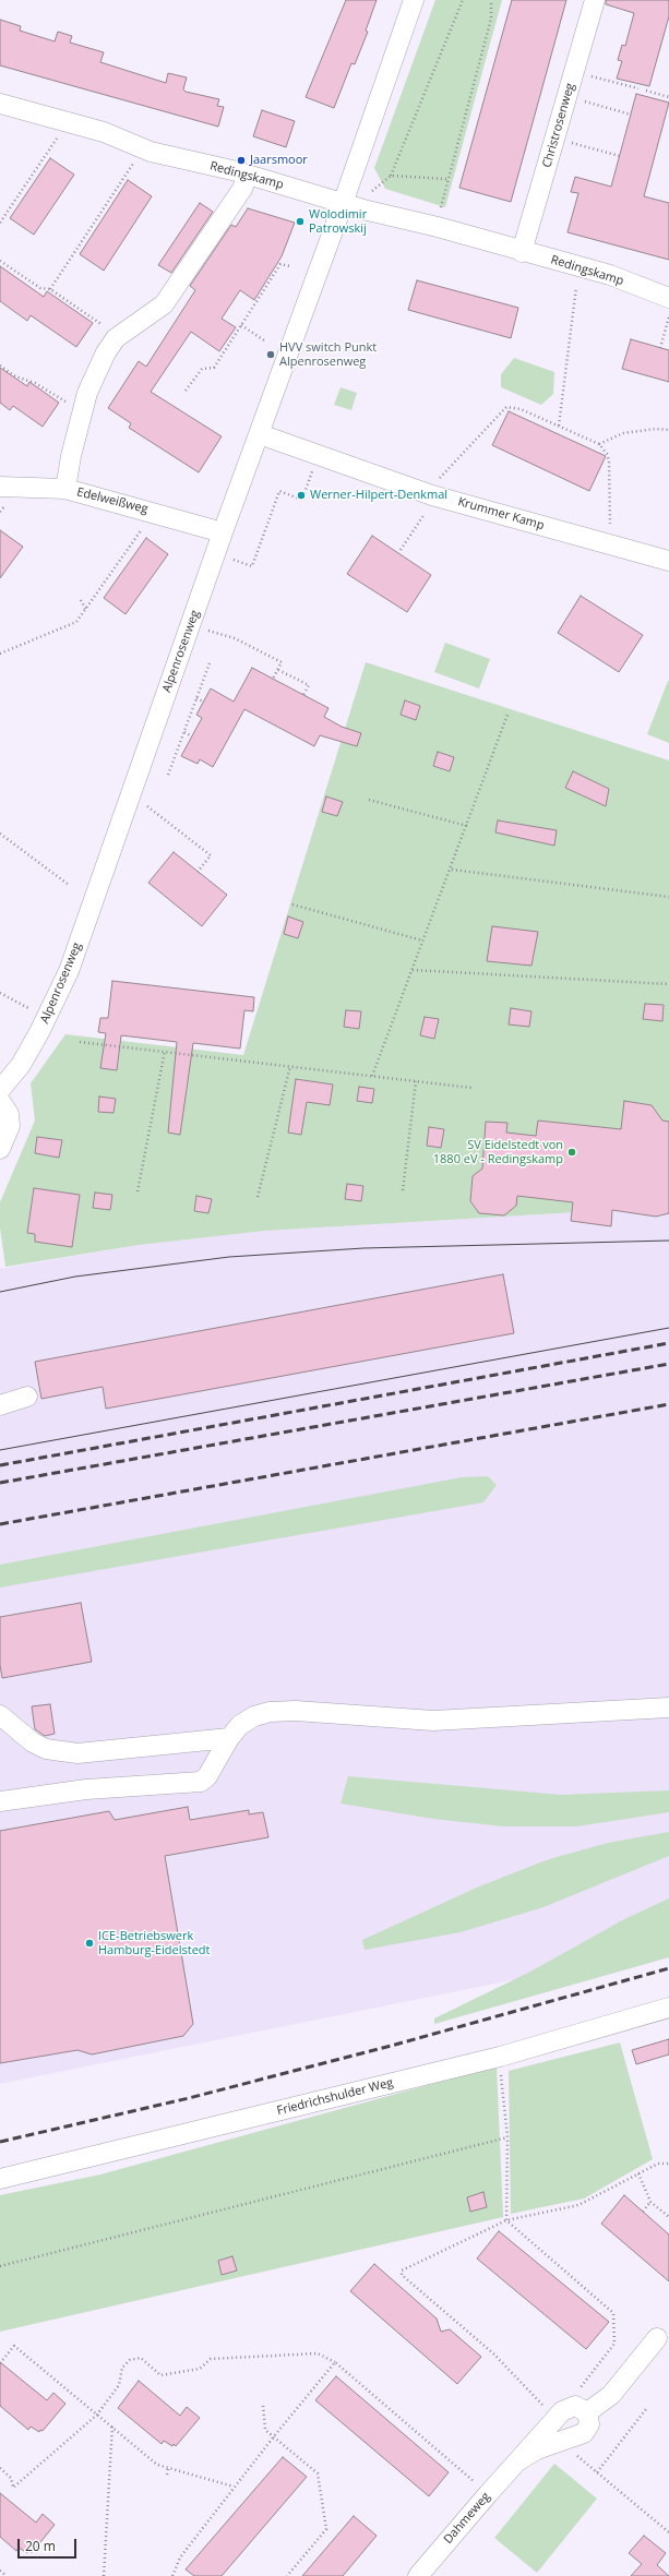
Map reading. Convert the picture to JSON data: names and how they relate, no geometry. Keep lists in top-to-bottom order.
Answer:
{
  "streets": {
    "street": [
      "Christrosenweg",
      "Redingskamp",
      "Edelweißweg",
      "Krummer Kamp",
      "Alpenrosenweg",
      "Friedrichshulder Weg",
      "Dahmeweg"
    ]
  },
  "crossings": [
    ["Christrosenweg", "Redingskamp"],
    ["Redingskamp", "Alpenrosenweg"],
    ["Edelweißweg", "Alpenrosenweg"],
    ["Krummer Kamp", "Alpenrosenweg"]
  ],
  "places": [
    "Jaarsmoor",
    "Wolodimir Patrowskij",
    "HVV switch Punkt Alpenrosenweg",
    "Werner-Hilpert-Denkmal",
    "SV Eidelstedt von 1880 eV - Redingskamp",
    "ICE-Betriebswerk Hamburg-Eidelstedt"
  ],
  "scale_bar": "20 m"
}
